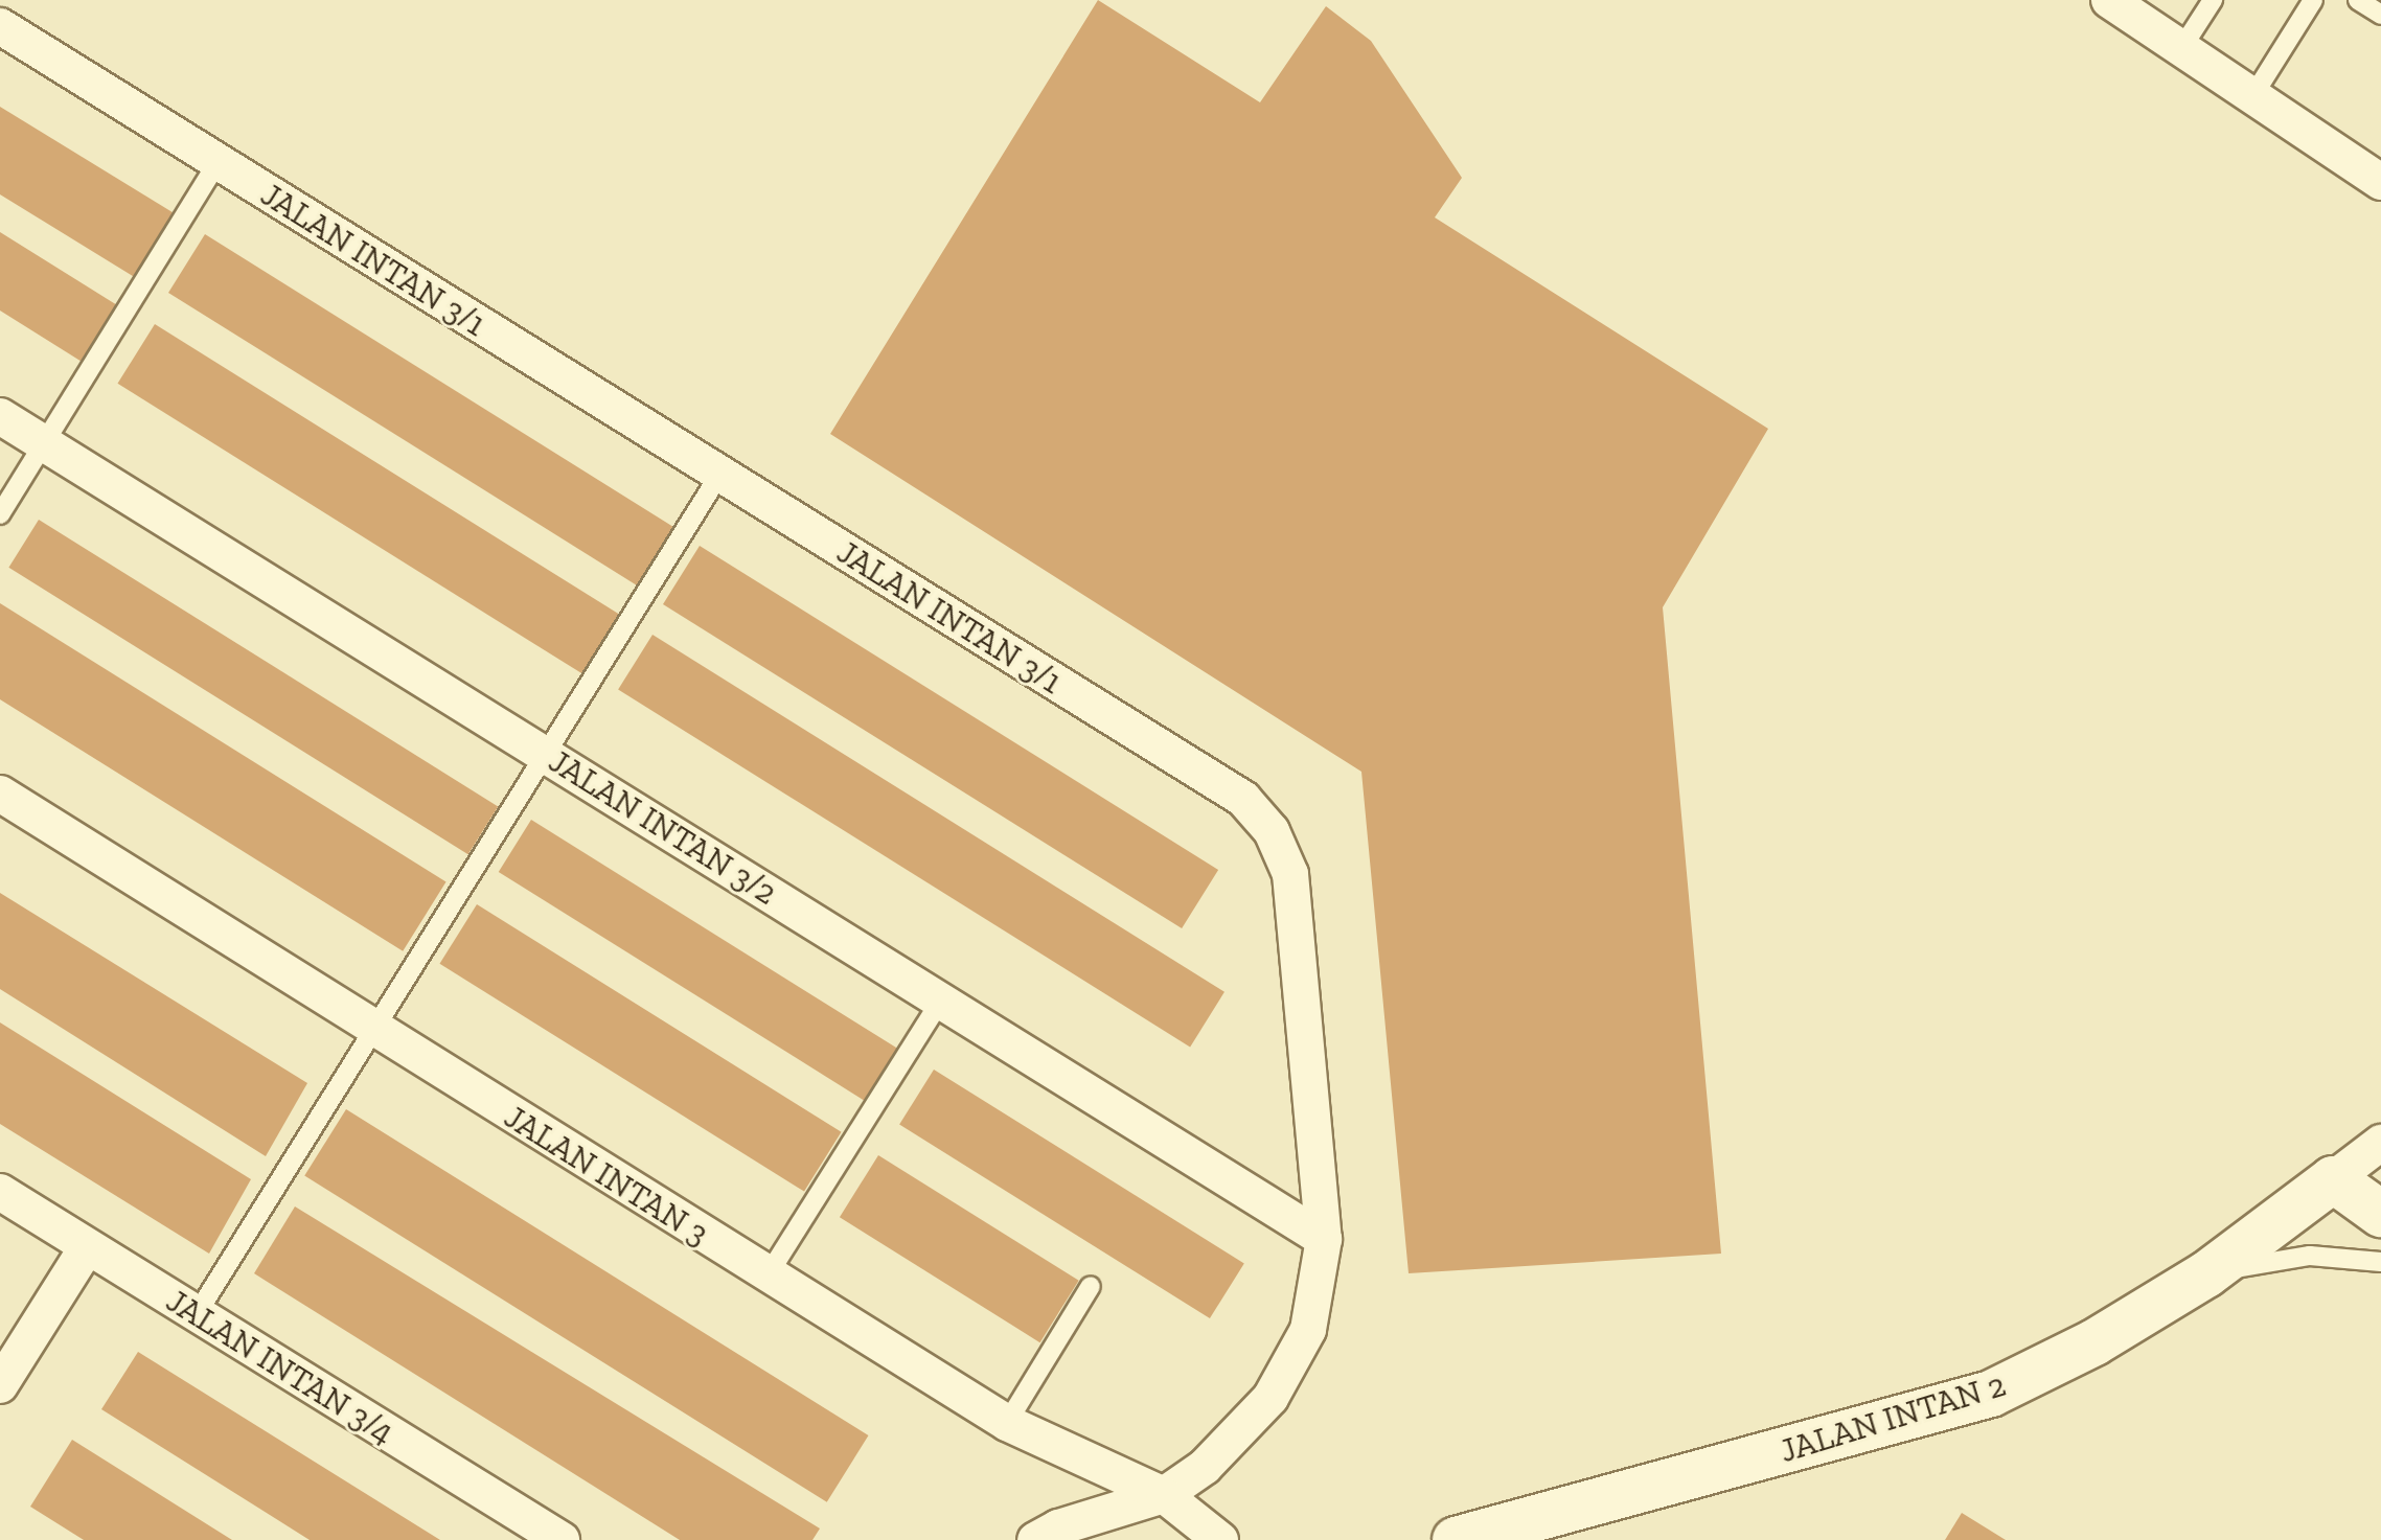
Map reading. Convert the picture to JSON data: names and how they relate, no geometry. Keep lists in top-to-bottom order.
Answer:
{
  "streets": {
    "street": [
      "JALAN INTAN 3/1",
      "JALAN INTAN 3/2",
      "JALAN INTAN 3",
      "JALAN INTAN 3/4",
      "JALAN INTAN 2"
    ]
  },
  "crossings": [
    ["JALAN INTAN 3/1", "JALAN INTAN 3/2"],
    ["JALAN INTAN 3/1", "JALAN INTAN 3"]
  ]
}
